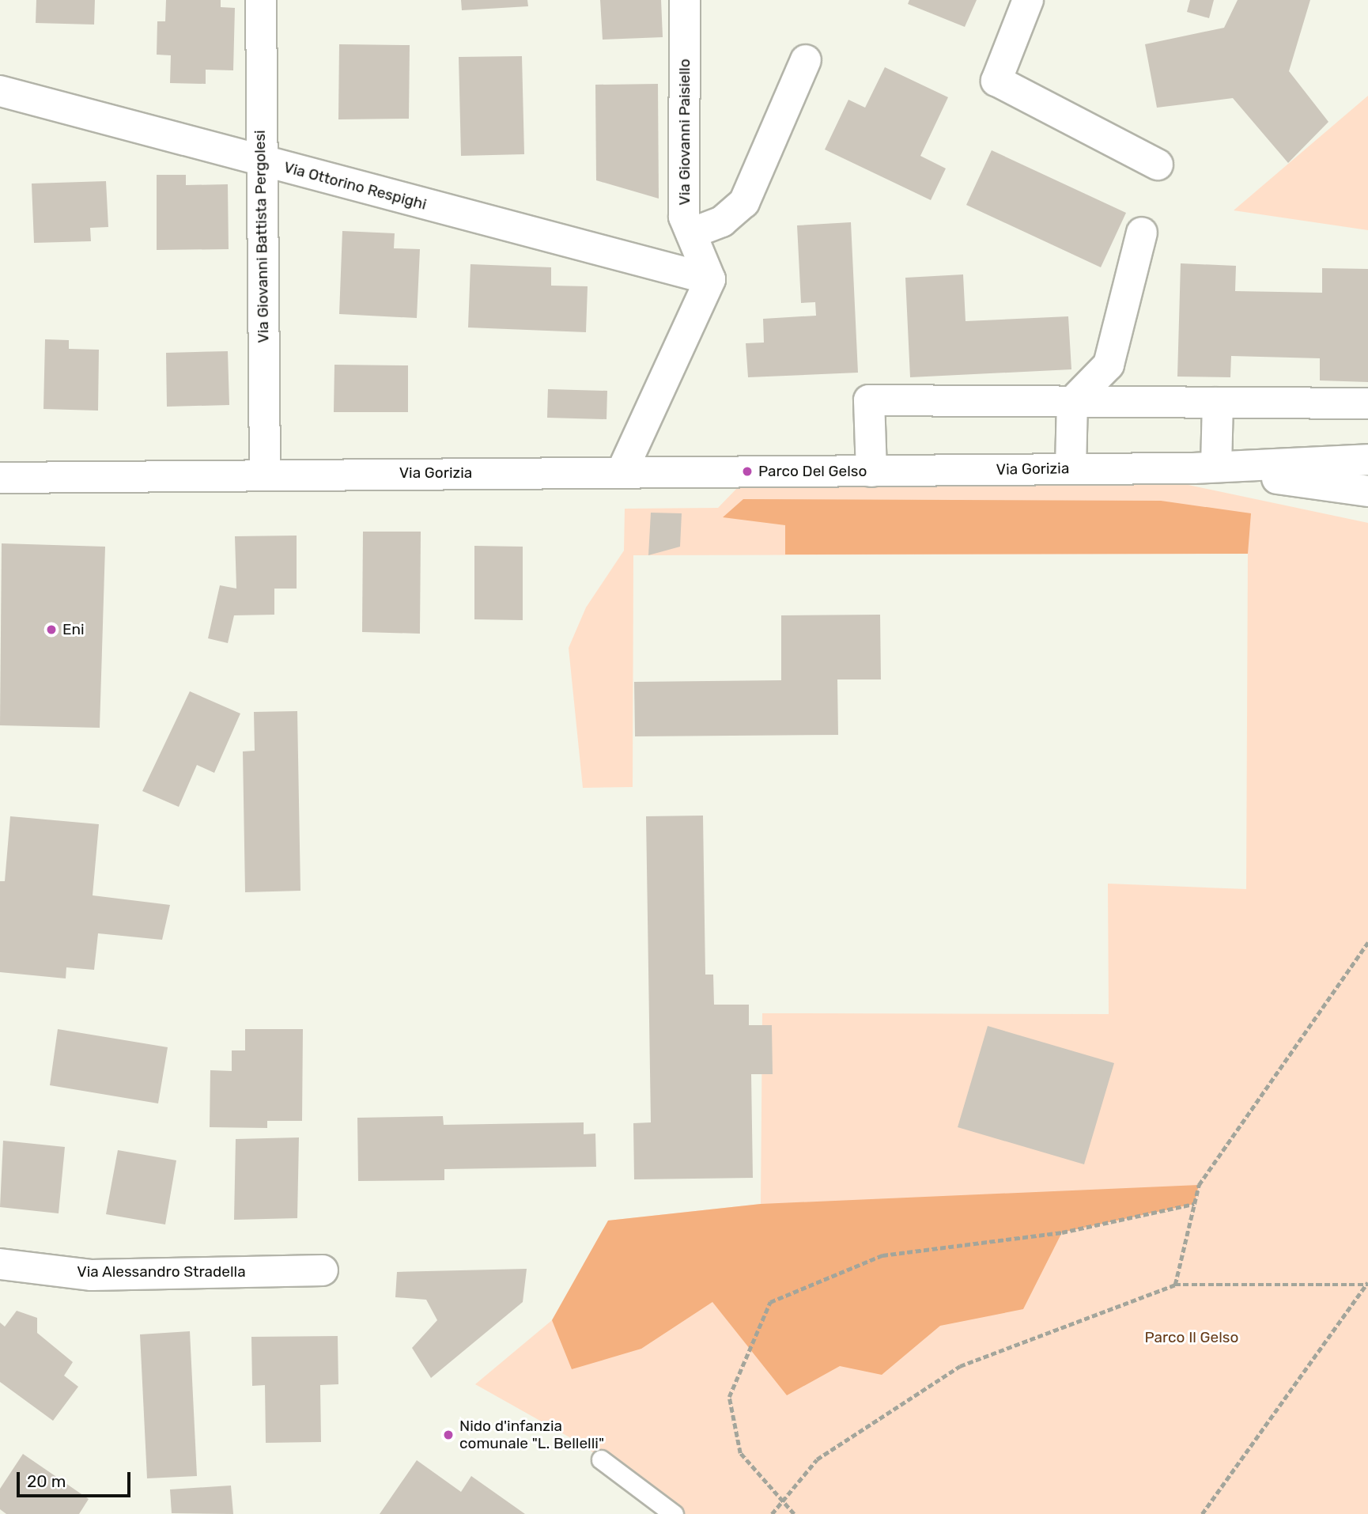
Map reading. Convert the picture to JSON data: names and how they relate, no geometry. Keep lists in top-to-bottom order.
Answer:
{
  "streets": {
    "street": [
      "Via Giovanni Paisiello",
      "Via Ottorino Respighi",
      "Via Giovanni Battista Pergolesi",
      "Via Gorizia",
      "Via Alessandro Stradella"
    ]
  },
  "crossings": [
    ["Via Giovanni Paisiello", "Via Ottorino Respighi"],
    ["Via Ottorino Respighi", "Via Giovanni Battista Pergolesi"],
    ["Via Giovanni Battista Pergolesi", "Via Gorizia"]
  ],
  "parks": ["Parco Il Gelso"],
  "places": ["Parco Del Gelso", "Eni", "Nido d'infanzia comunale \"L. Bellelli\""],
  "scale_bar": "20 m"
}
